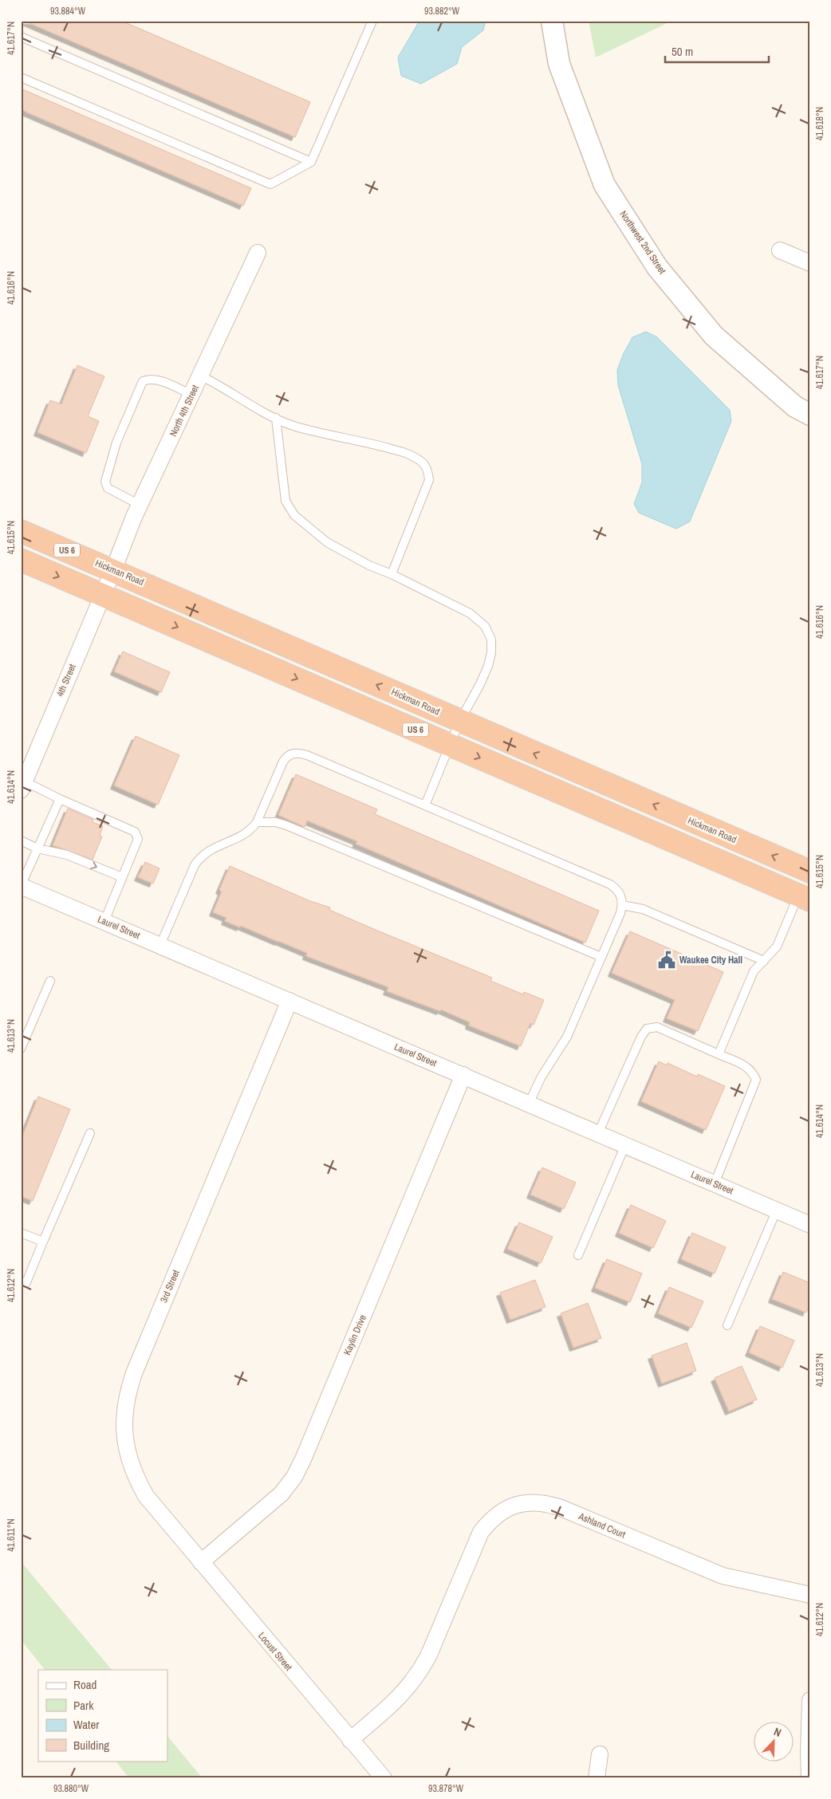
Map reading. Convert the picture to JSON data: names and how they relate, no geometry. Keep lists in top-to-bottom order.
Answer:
{
  "streets": {
    "highway": ["US 6", "Hickman Road"],
    "street": [
      "Northwest 2nd Street",
      "North 4th Street",
      "4th Street",
      "Laurel Street",
      "3rd Street",
      "Kaylin Drive",
      "Ashland Court",
      "Locust Street"
    ]
  },
  "crossings": [
    ["North 4th Street", "Hickman Road"],
    ["North 4th Street", "4th Street"],
    ["US 6", "4th Street"],
    ["Hickman Road", "4th Street"],
    ["Laurel Street", "3rd Street"],
    ["Laurel Street", "Kaylin Drive"],
    ["3rd Street", "Kaylin Drive"],
    ["3rd Street", "Locust Street"],
    ["Kaylin Drive", "Locust Street"],
    ["Ashland Court", "Locust Street"]
  ],
  "places": {
    "public building": ["Waukee City Hall"]
  },
  "legend": [
    "Road",
    "Park",
    "Water",
    "Building"
  ],
  "scale_bar": "50 m",
  "north": "top right",
  "coordinates": [
    "93.884°W",
    "93.882°W",
    "41.617°N",
    "41.618°N",
    "41.616°N",
    "41.615°N",
    "41.614°N",
    "41.613°N",
    "41.612°N",
    "41.611°N",
    "93.880°W",
    "93.878°W"
  ]
}
